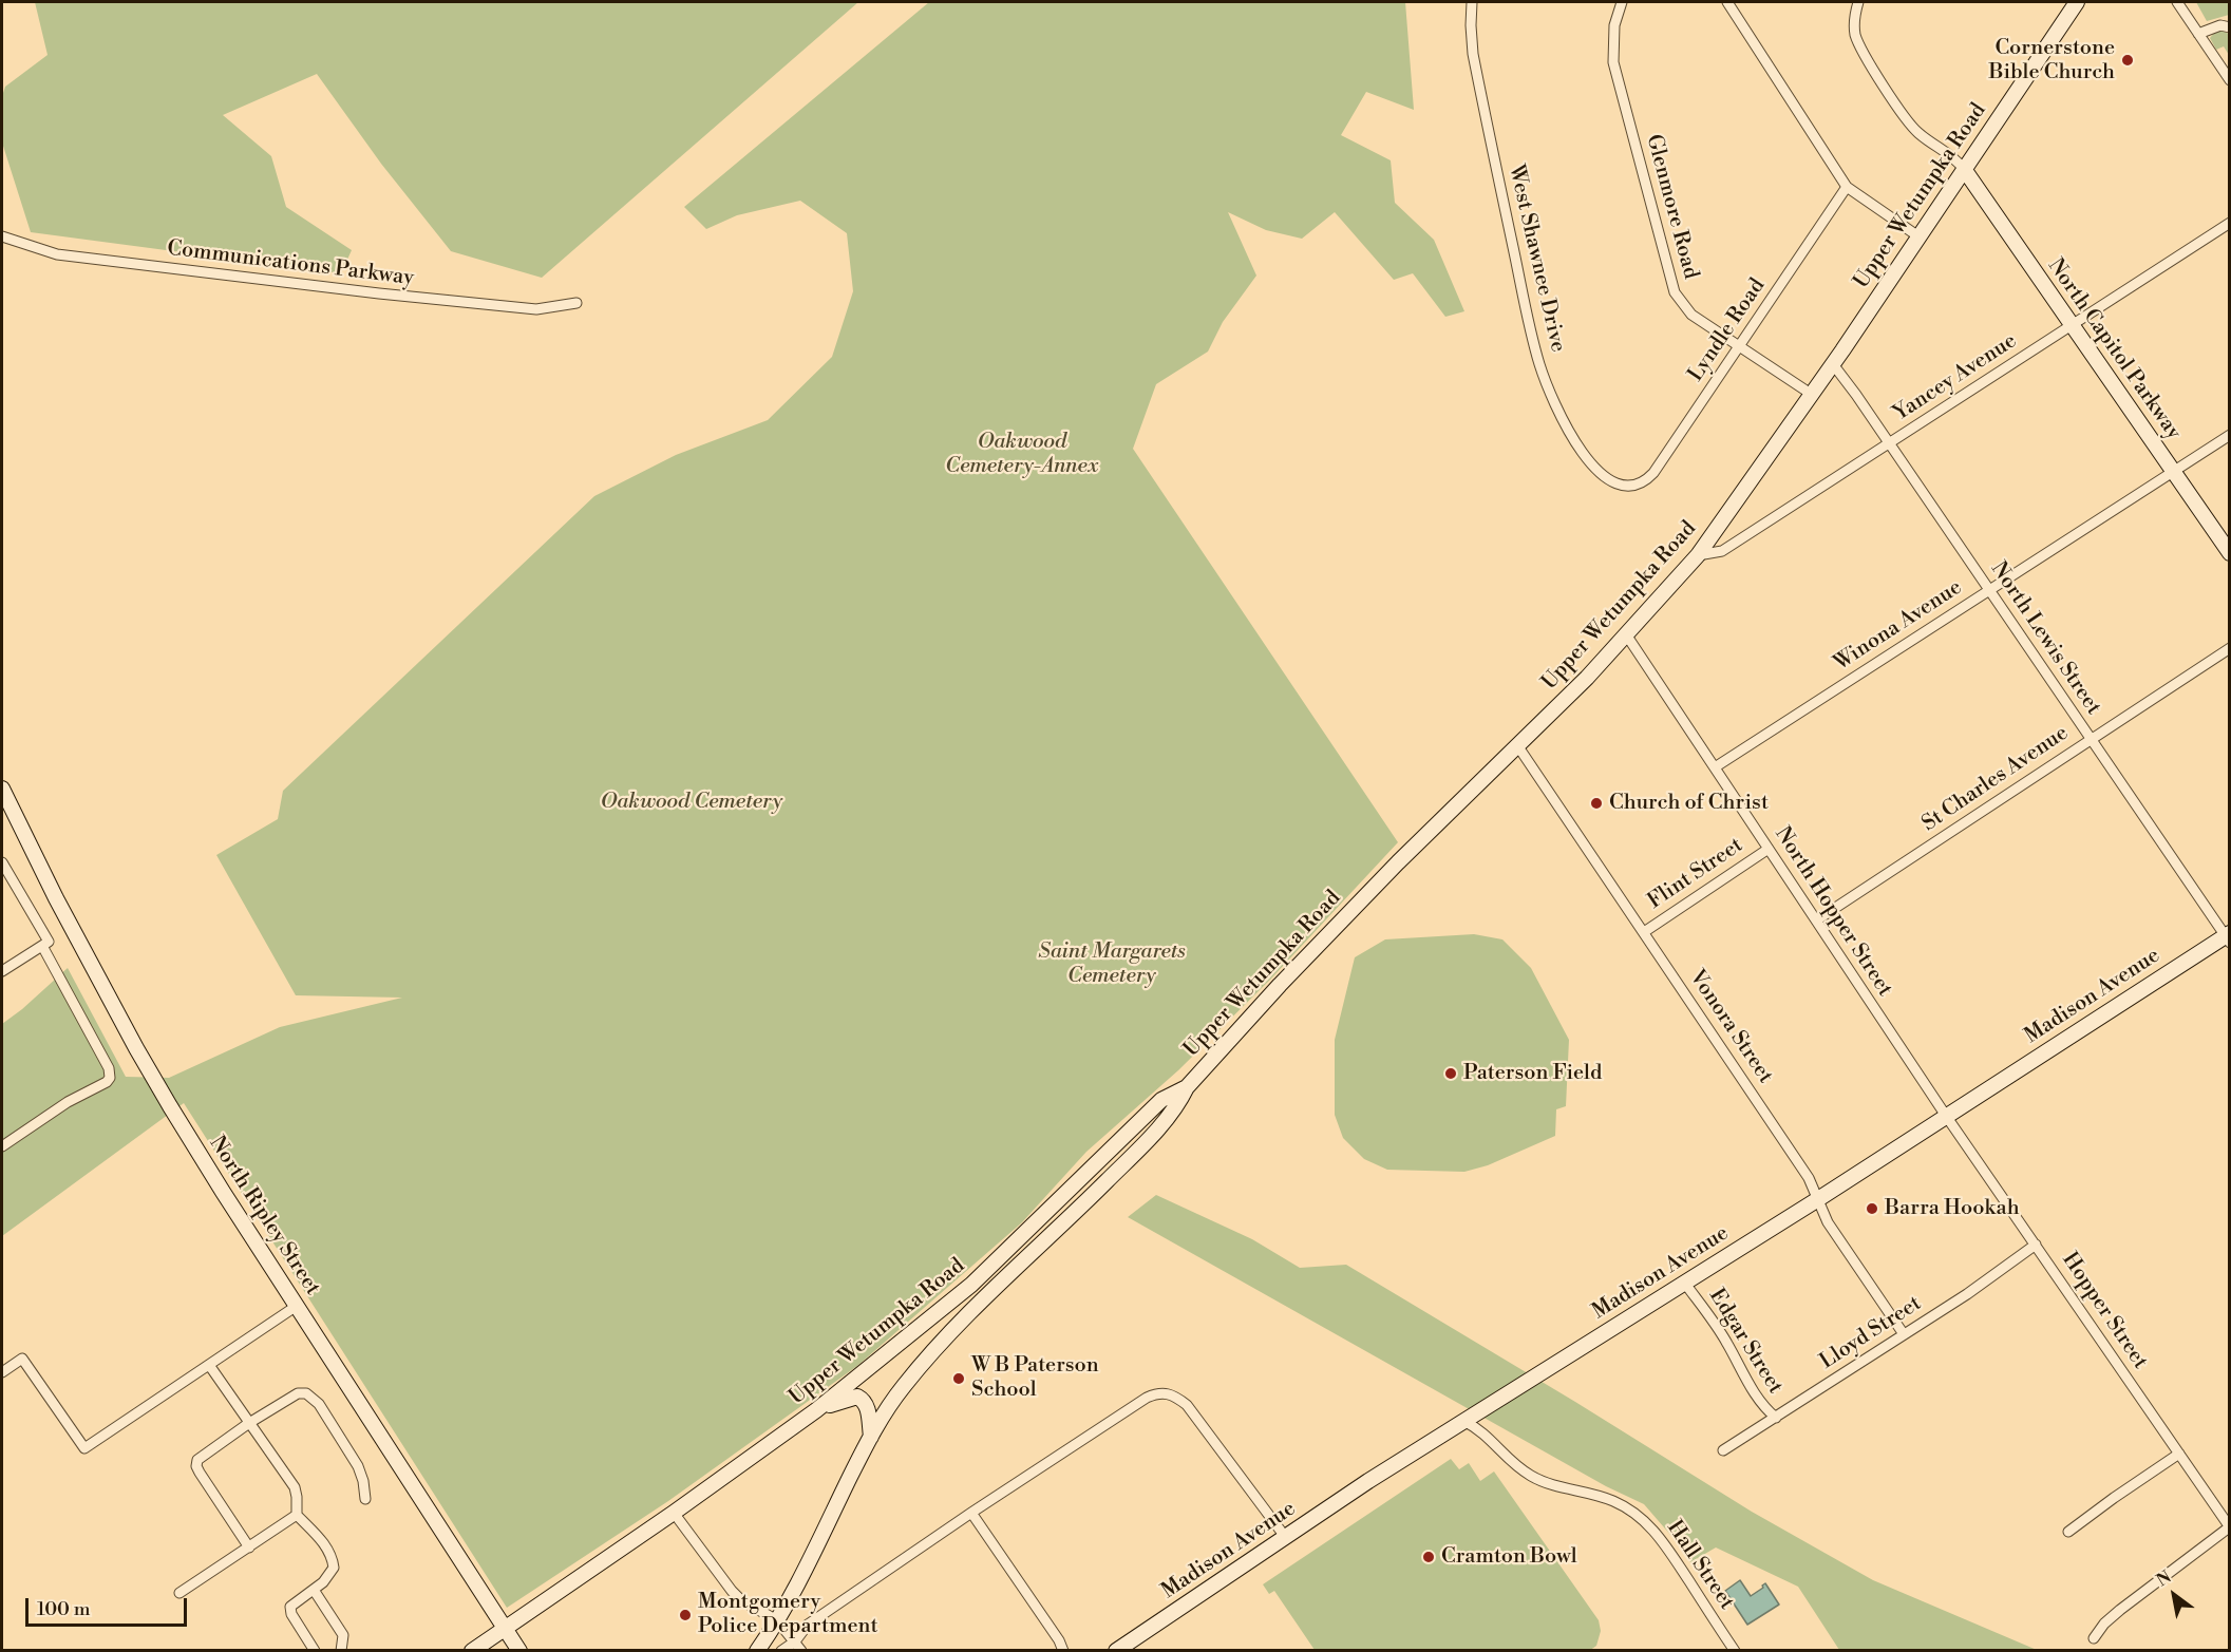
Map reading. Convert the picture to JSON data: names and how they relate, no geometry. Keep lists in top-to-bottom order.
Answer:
{
  "streets": {
    "main road": [
      "Upper Wetumpka Road",
      "North Capitol Parkway",
      "Madison Avenue",
      "North Ripley Street"
    ],
    "street": [
      "Glenmore Road",
      "West Shawnee Drive",
      "Communications Parkway",
      "Lyndle Road",
      "Yancey Avenue",
      "Winona Avenue",
      "North Lewis Street",
      "St Charles Avenue",
      "Flint Street",
      "North Hopper Street",
      "Vonora Street",
      "Hopper Street",
      "Lloyd Street",
      "Edgar Street",
      "Hall Street"
    ]
  },
  "crossings": [
    ["Upper Wetumpka Road", "Glenmore Road"],
    ["Upper Wetumpka Road", "North Capitol Parkway"],
    ["Upper Wetumpka Road", "Yancey Avenue"],
    ["Upper Wetumpka Road", "North Lewis Street"],
    ["Upper Wetumpka Road", "North Hopper Street"],
    ["Upper Wetumpka Road", "Vonora Street"],
    ["Upper Wetumpka Road", "North Ripley Street"],
    ["Glenmore Road", "Lyndle Road"],
    ["West Shawnee Drive", "Lyndle Road"],
    ["North Capitol Parkway", "Yancey Avenue"],
    ["North Capitol Parkway", "Winona Avenue"],
    ["Yancey Avenue", "North Lewis Street"],
    ["Winona Avenue", "North Lewis Street"],
    ["Winona Avenue", "North Hopper Street"],
    ["North Lewis Street", "St Charles Avenue"],
    ["North Lewis Street", "Madison Avenue"],
    ["St Charles Avenue", "North Hopper Street"],
    ["Flint Street", "North Hopper Street"],
    ["Flint Street", "Vonora Street"],
    ["North Hopper Street", "Madison Avenue"],
    ["North Hopper Street", "Hopper Street"],
    ["Madison Avenue", "Vonora Street"],
    ["Madison Avenue", "Hopper Street"],
    ["Madison Avenue", "Edgar Street"],
    ["Madison Avenue", "Hall Street"],
    ["Vonora Street", "Lloyd Street"],
    ["Hopper Street", "Lloyd Street"],
    ["Lloyd Street", "Edgar Street"]
  ],
  "parks": ["Oakwood Cemetery-Annex", "Oakwood Cemetery", "Saint Margarets Cemetery"],
  "places": [
    "Cornerstone Bible Church",
    "Church of Christ",
    "Paterson Field",
    "Barra Hookah",
    "W B Paterson School",
    "Cramton Bowl",
    "Montgomery Police Department"
  ],
  "scale_bar": "100 m",
  "north": "top left"
}
